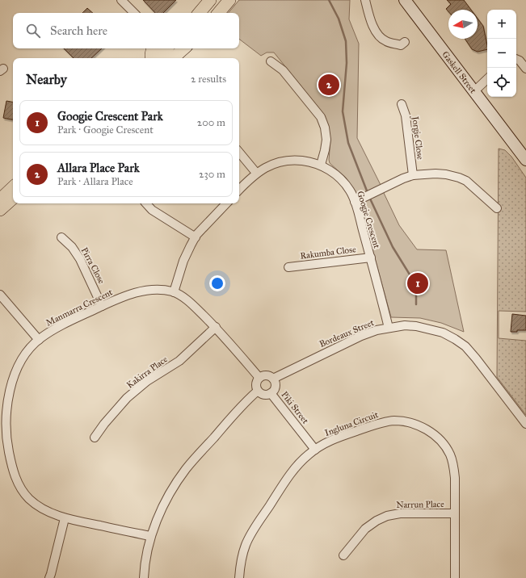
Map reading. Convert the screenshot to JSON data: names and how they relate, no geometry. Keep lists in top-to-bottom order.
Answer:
{
  "streets": {
    "street": [
      "Gaskell Street",
      "Jorgie Close",
      "Googie Crescent",
      "Rakumba Close",
      "Pirra Close",
      "Manmarra Crescent",
      "Bordeaux Street",
      "Kakirra Place",
      "Piki Street",
      "Ingluna Circuit",
      "Narrun Place"
    ]
  },
  "crossings": [
    ["Googie Crescent", "Rakumba Close"],
    ["Googie Crescent", "Bordeaux Street"],
    ["Pirra Close", "Manmarra Crescent"],
    ["Manmarra Crescent", "Bordeaux Street"],
    ["Manmarra Crescent", "Kakirra Place"],
    ["Manmarra Crescent", "Piki Street"],
    ["Bordeaux Street", "Piki Street"],
    ["Piki Street", "Ingluna Circuit"],
    ["Ingluna Circuit", "Narrun Place"]
  ],
  "north": "left",
  "page": {
    "map_buttons": ["+", "−"],
    "search": "Search here",
    "heading": ["Nearby", "2 results"],
    "pins": ["2", "1"],
    "list": [
      {
        "mark": "1",
        "name": "Googie Crescent Park",
        "note": "Park · Googie Crescent",
        "value": "200 m"
      },
      {
        "mark": "2",
        "name": "Allara Place Park",
        "note": "Park · Allara Place",
        "value": "230 m"
      }
    ]
  }
}
